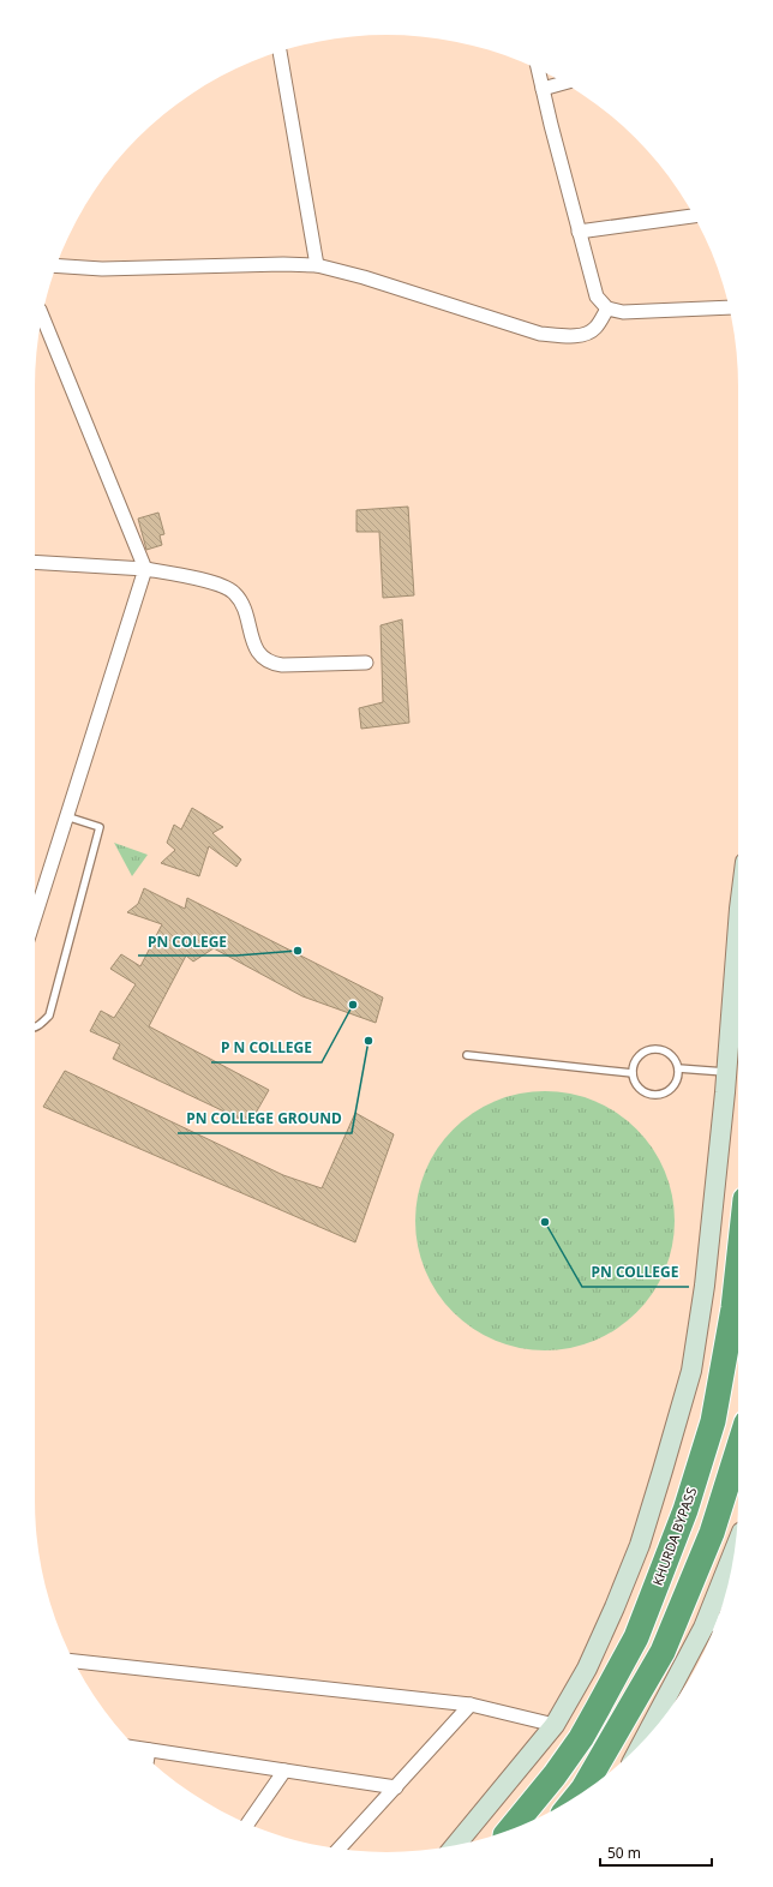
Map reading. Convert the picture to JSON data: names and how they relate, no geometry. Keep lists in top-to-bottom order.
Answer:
{
  "streets": {
    "highway": ["KHURDA BYPASS"]
  },
  "places": [
    "PN COLEGE",
    "P N COLLEGE",
    "PN COLLEGE GROUND",
    "PN COLLEGE"
  ],
  "scale_bar": "50 m"
}
